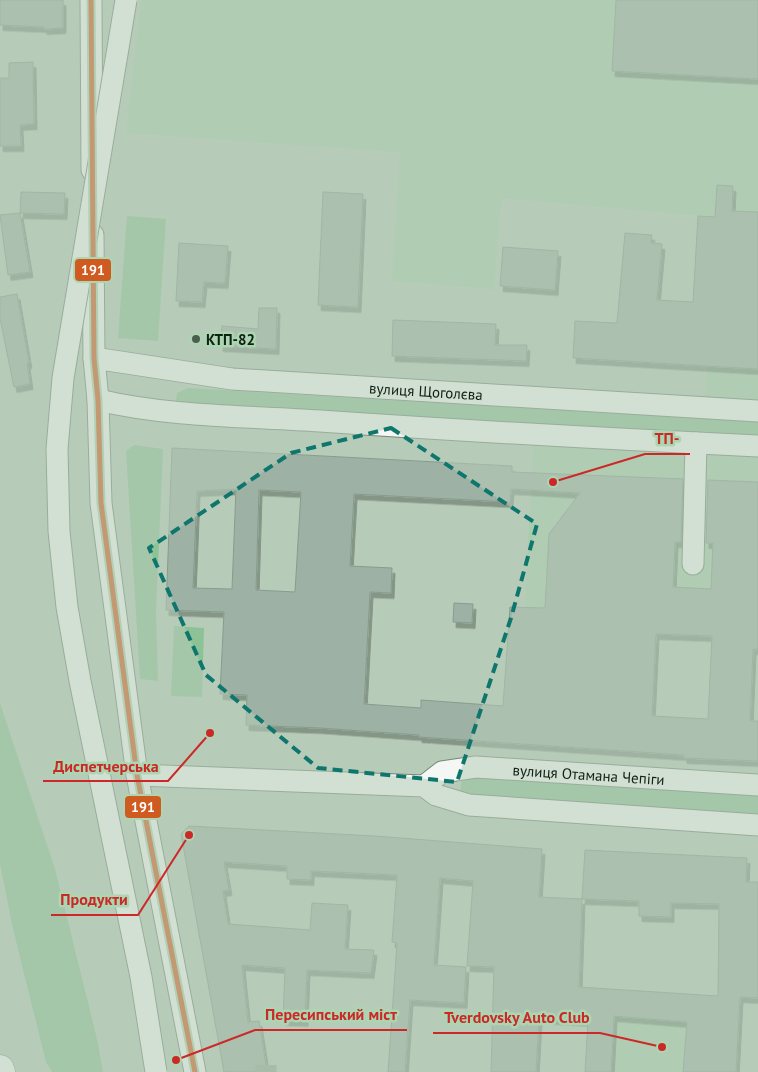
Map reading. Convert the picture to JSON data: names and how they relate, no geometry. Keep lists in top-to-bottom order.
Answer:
{
  "streets": {
    "street": ["вулиця Щоголєва", "вулиця Отамана Чепіги"]
  },
  "places": [
    "КТП-82",
    "ТП-",
    "Диспетчерська",
    "Продукти",
    "Tverdovsky Auto Club",
    "Пересипський міст"
  ],
  "lines": ["transit line 191"]
}
